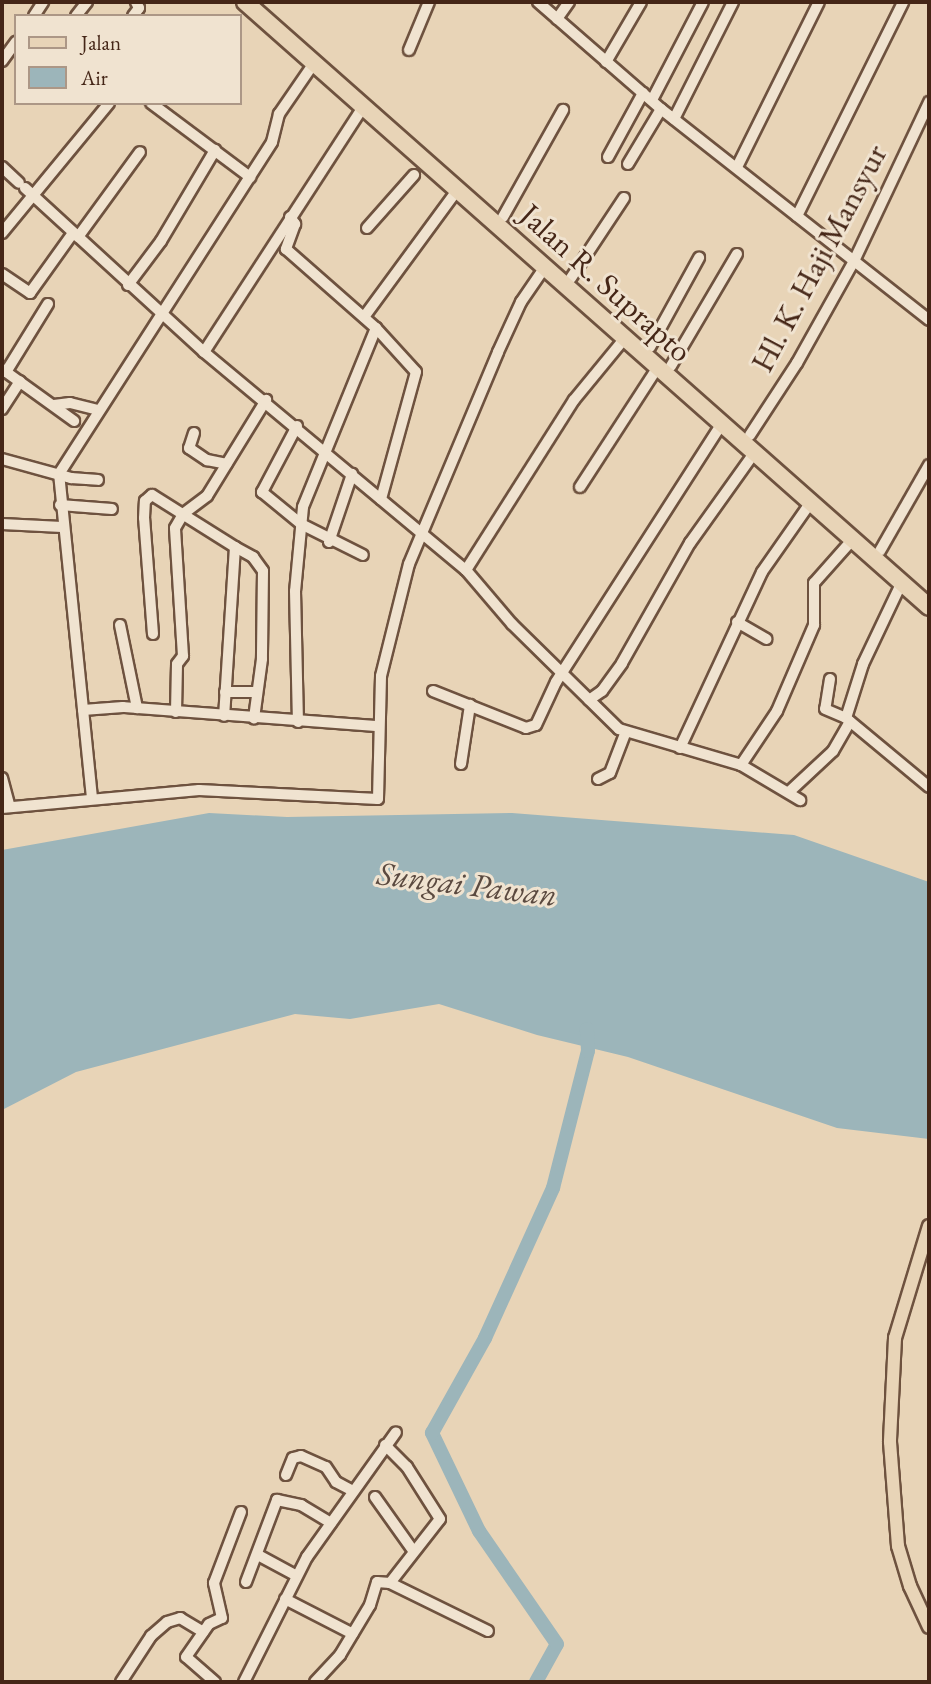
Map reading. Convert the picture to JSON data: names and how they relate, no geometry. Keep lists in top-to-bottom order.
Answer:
{
  "streets": {
    "highway": ["Jalan R. Suprapto"],
    "street": ["Hl. K. Haji Mansyur"]
  },
  "crossings": [
    ["Hl. K. Haji Mansyur", "Jalan R. Suprapto"]
  ],
  "water": ["Sungai Pawan"],
  "legend": ["Jalan", "Air"]
}
